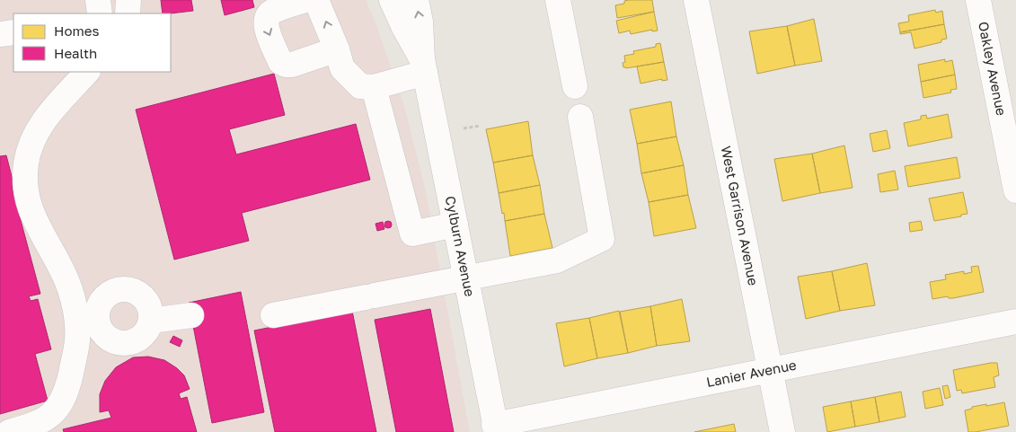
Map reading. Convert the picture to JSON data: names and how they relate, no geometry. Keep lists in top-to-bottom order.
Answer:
{
  "streets": {
    "street": [
      "Oakley Avenue",
      "West Garrison Avenue",
      "Cylburn Avenue",
      "Lanier Avenue"
    ]
  },
  "crossings": [
    ["West Garrison Avenue", "Lanier Avenue"],
    ["Cylburn Avenue", "Lanier Avenue"]
  ],
  "legend": ["Homes", "Health"]
}
